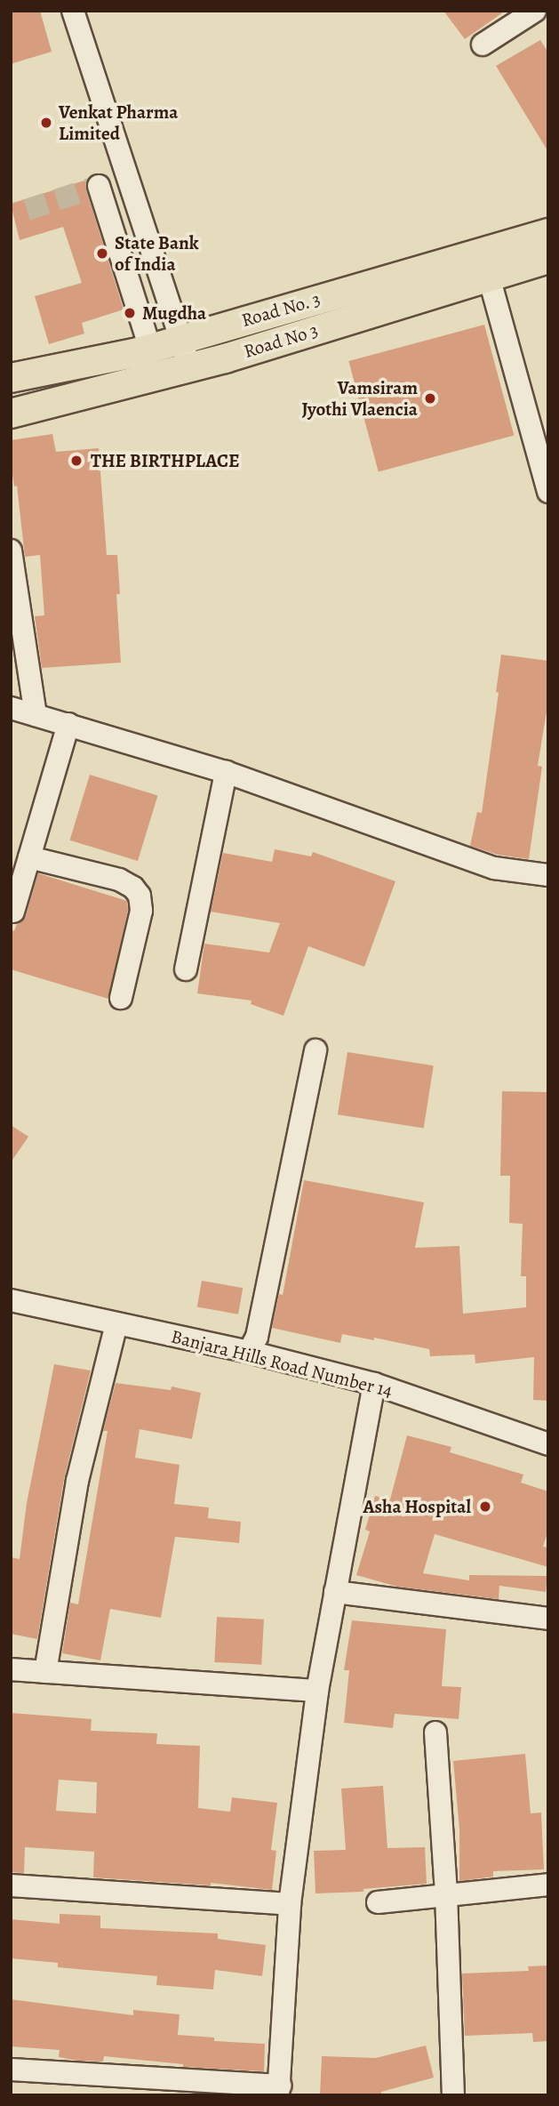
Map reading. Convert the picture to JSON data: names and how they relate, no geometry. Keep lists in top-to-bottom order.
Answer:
{
  "streets": {
    "main road": ["Road No. 3", "Road No 3"],
    "street": ["Banjara Hills Road Number 14"]
  },
  "places": [
    "Venkat Pharma Limited",
    "State Bank of India",
    "Mugdha",
    "Vamsiram Jyothi Vlaencia",
    "THE BIRTHPLACE",
    "Asha Hospital"
  ]
}
